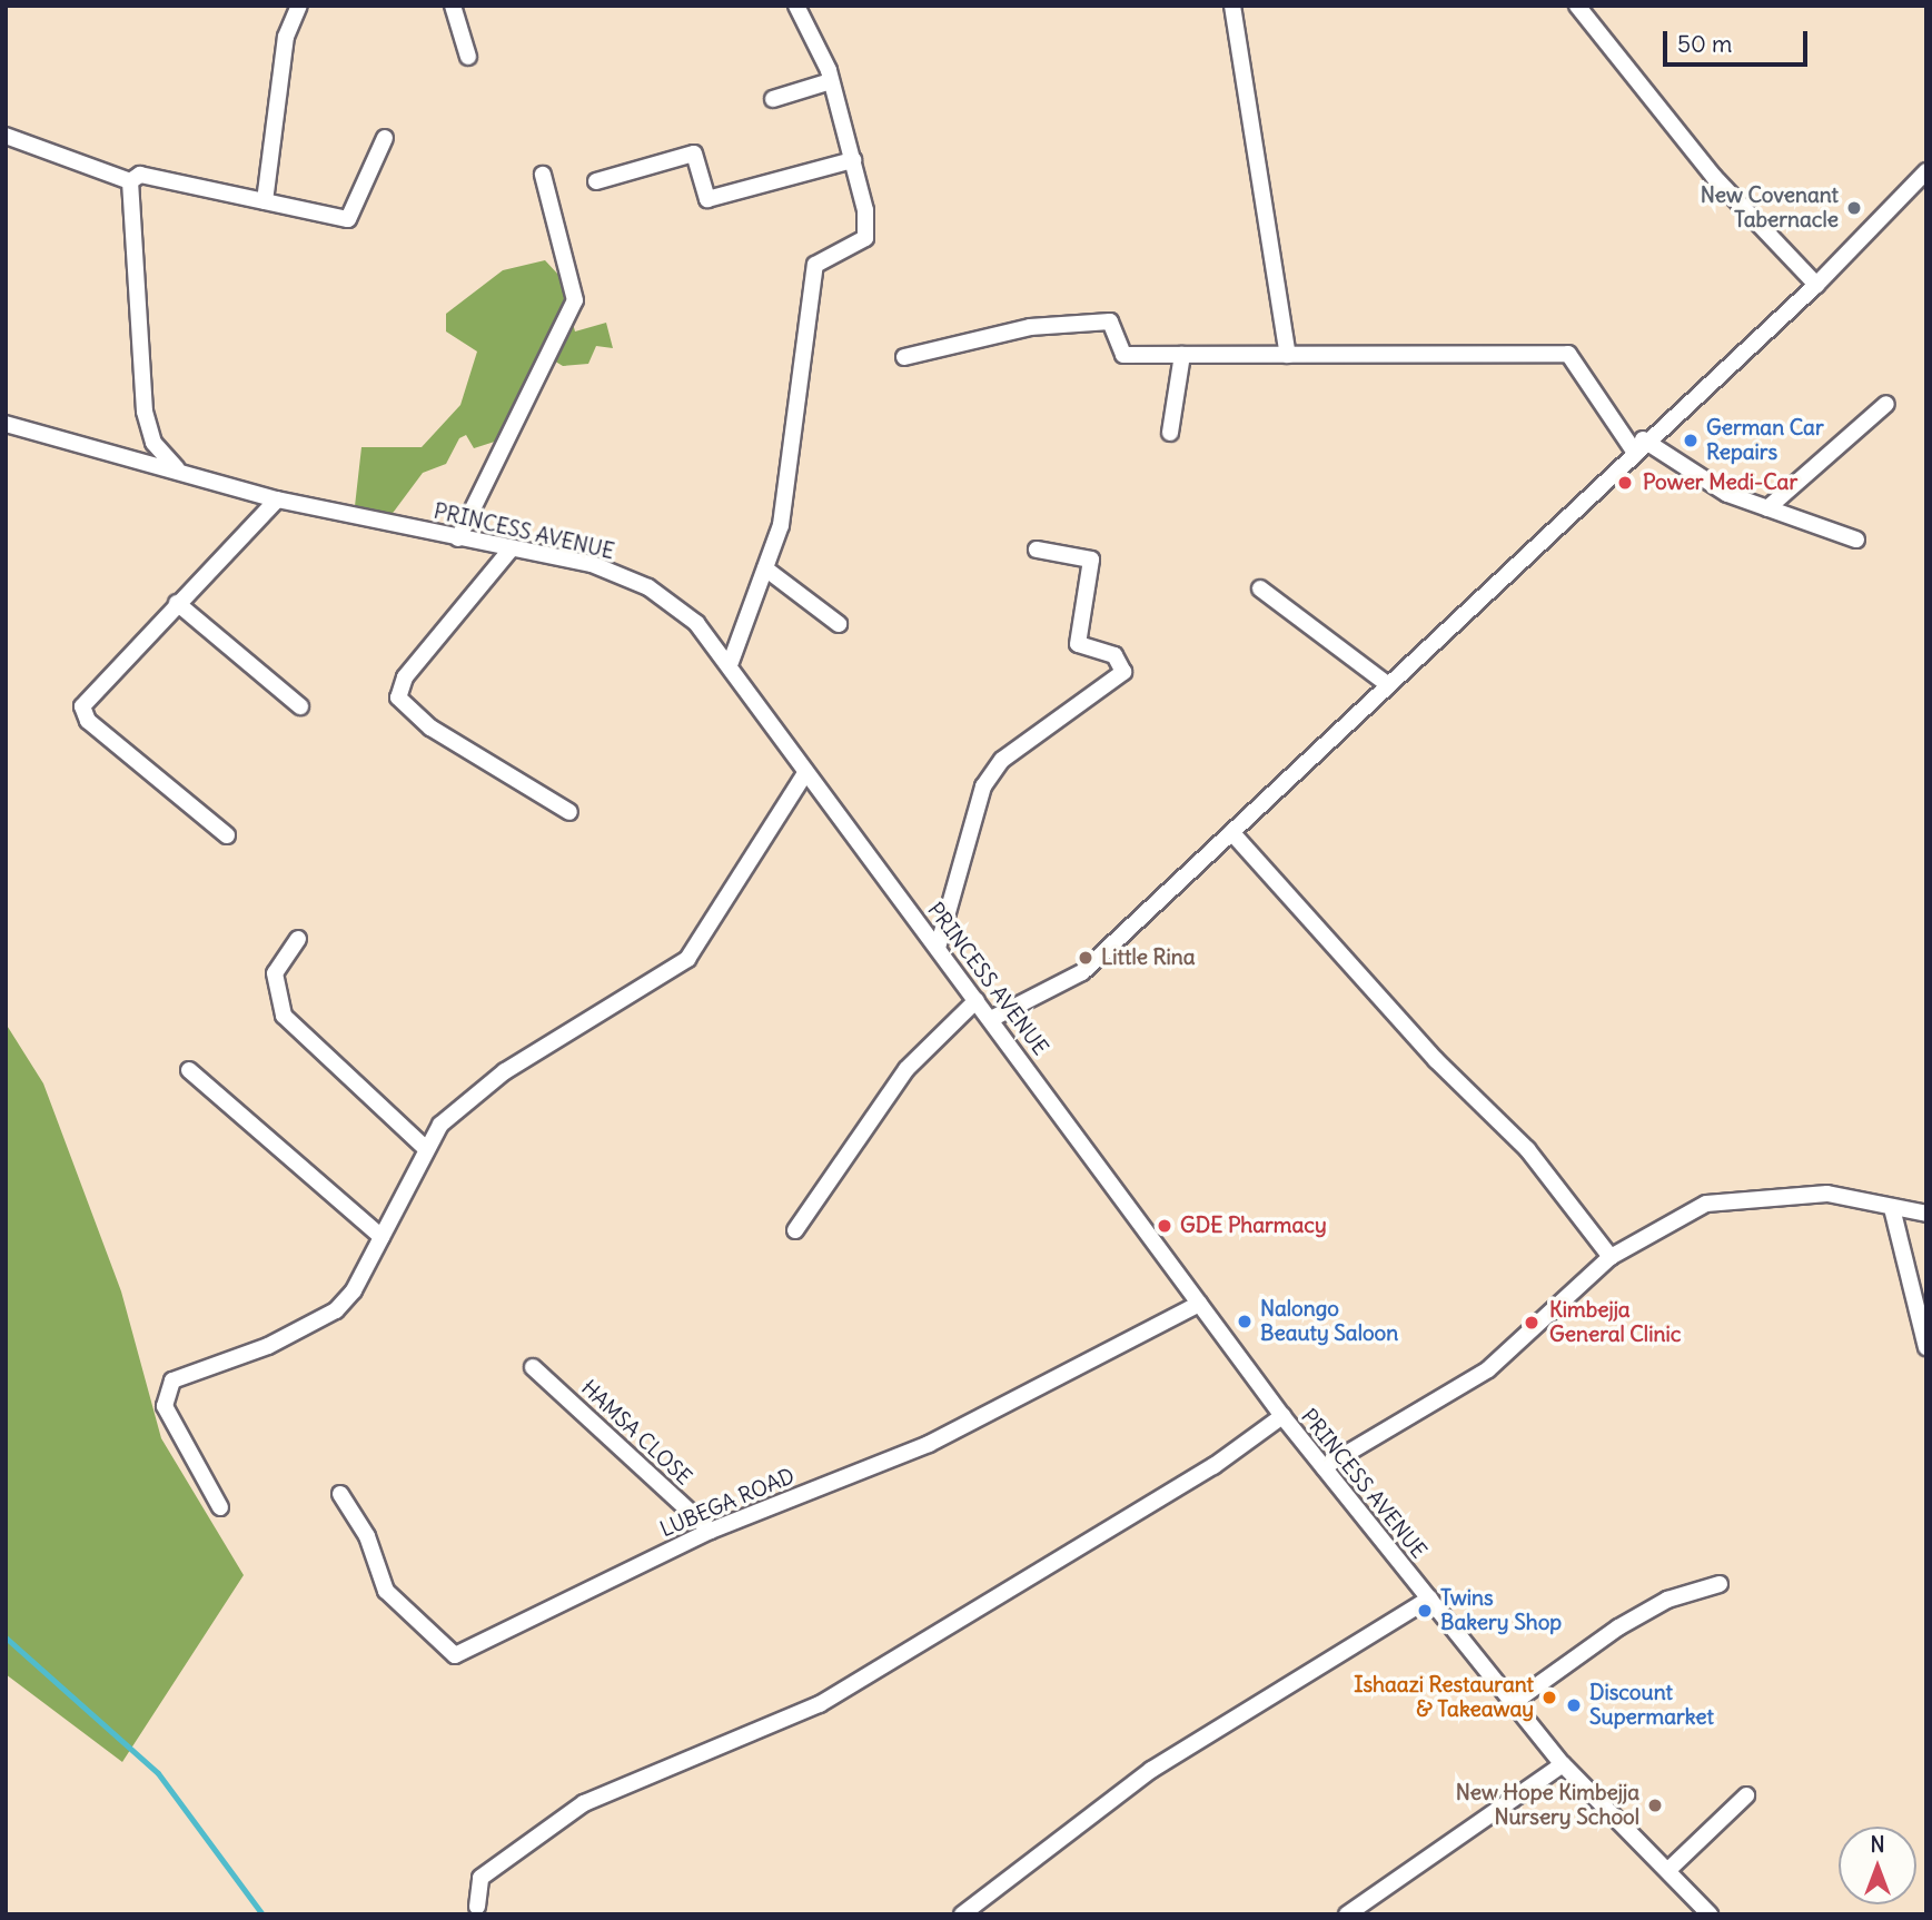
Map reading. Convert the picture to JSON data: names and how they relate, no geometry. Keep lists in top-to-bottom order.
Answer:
{
  "streets": {
    "street": ["PRINCESS AVENUE", "HAMSA CLOSE", "LUBEGA ROAD"]
  },
  "crossings": [
    ["PRINCESS AVENUE", "LUBEGA ROAD"],
    ["HAMSA CLOSE", "LUBEGA ROAD"]
  ],
  "places": [
    "New Covenant Tabernacle",
    "German Car Repairs",
    "Power Medi-Car",
    "Little Rina",
    "GDE Pharmacy",
    "Nalongo Beauty Saloon",
    "Kimbejja General Clinic",
    "Twins Bakery Shop",
    "Ishaazi Restaurant & Takeaway",
    "Discount Supermarket",
    "New Hope Kimbejja Nursery School"
  ],
  "scale_bar": "50 m",
  "north": "top"
}
